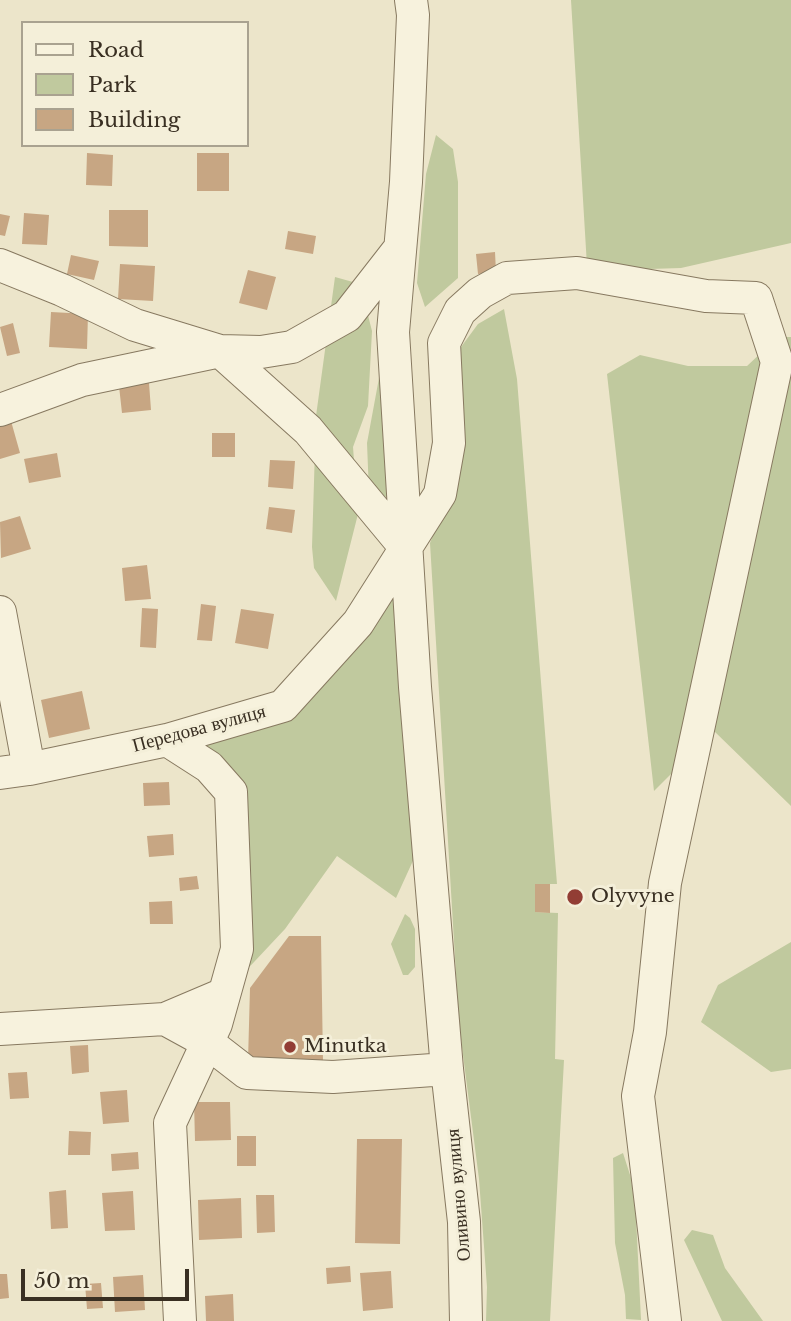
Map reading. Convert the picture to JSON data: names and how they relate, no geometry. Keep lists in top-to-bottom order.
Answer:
{
  "streets": {
    "street": ["Передова вулиця", "Оливино вулиця"]
  },
  "crossings": [
    ["Передова вулиця", "Оливино вулиця"]
  ],
  "places": ["Olyvyne", "Minutka"],
  "legend": ["Road", "Park", "Building"],
  "scale_bar": "50 m"
}
